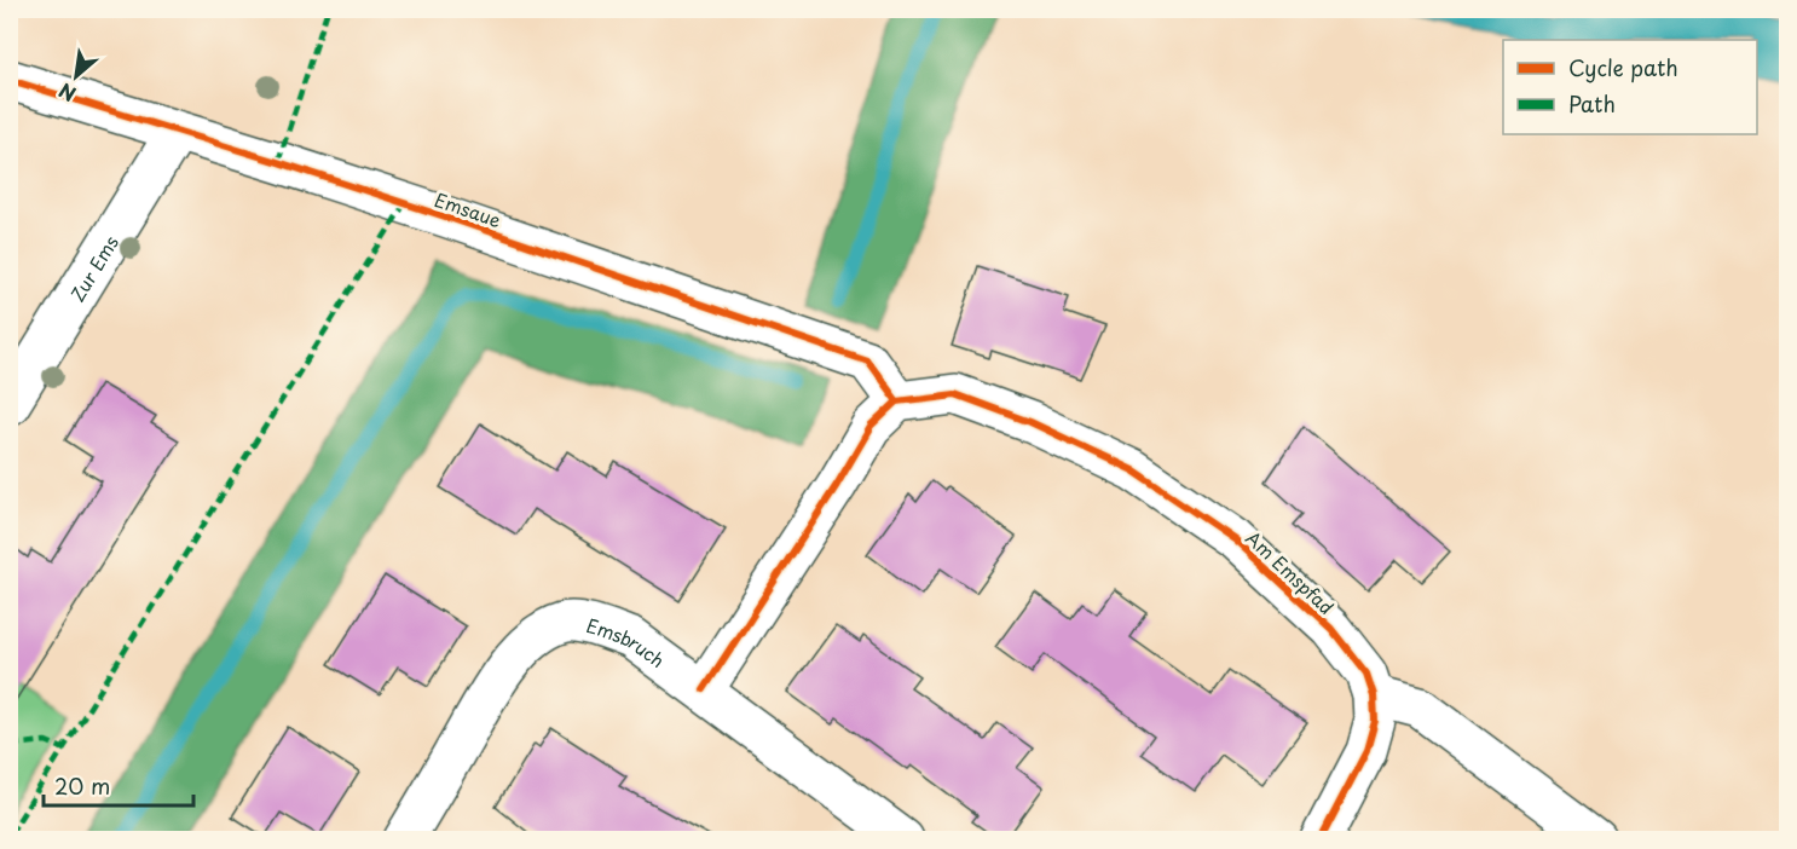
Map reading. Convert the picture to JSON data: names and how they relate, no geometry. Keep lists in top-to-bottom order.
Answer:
{
  "streets": {
    "street": [
      "Emsaue",
      "Zur Ems",
      "Am Emspfad",
      "Emsbruch"
    ]
  },
  "crossings": [
    ["Emsaue", "Zur Ems"],
    ["Emsaue", "Am Emspfad"]
  ],
  "legend": ["Cycle path", "Path"],
  "scale_bar": "20 m",
  "north": "bottom left"
}
